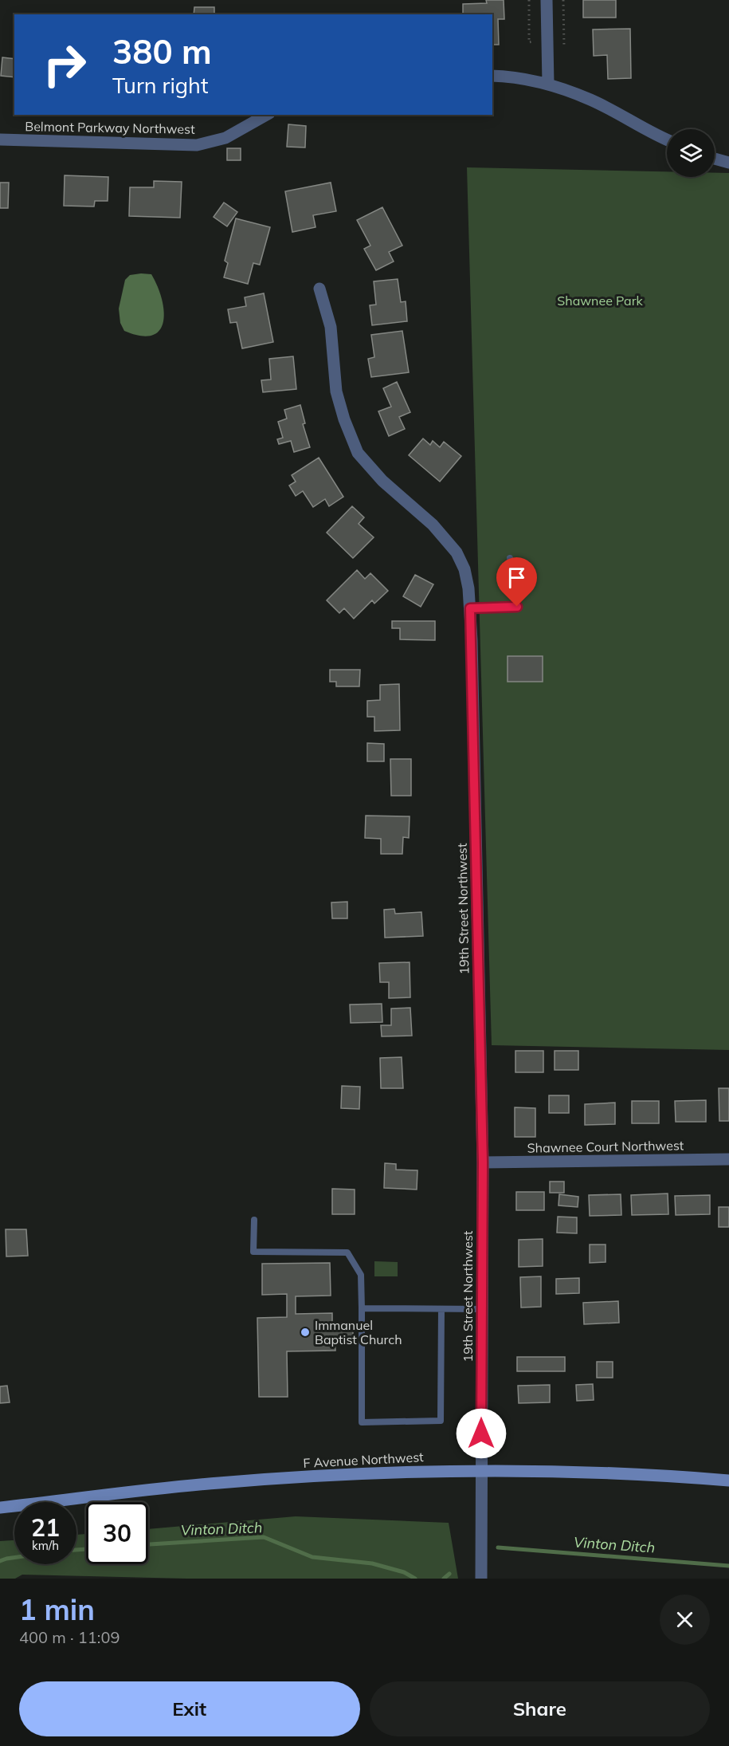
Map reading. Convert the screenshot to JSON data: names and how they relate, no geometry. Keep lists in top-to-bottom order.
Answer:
{
  "streets": {
    "main road": ["F Avenue Northwest"],
    "street": ["Belmont Parkway Northwest", "19th Street Northwest", "Shawnee Court Northwest"]
  },
  "crossings": [
    ["19th Street Northwest", "Shawnee Court Northwest"],
    ["19th Street Northwest", "F Avenue Northwest"]
  ],
  "water": ["Vinton Ditch"],
  "parks": ["Shawnee Park"],
  "places": ["Immanuel Baptist Church"],
  "page": {
    "turn": ["380 m", "Turn right"],
    "speed": "21 km/h",
    "limit": "30",
    "heading": ["1 min", "400 m · 11:09"],
    "buttons": ["Exit", "Share"]
  }
}
